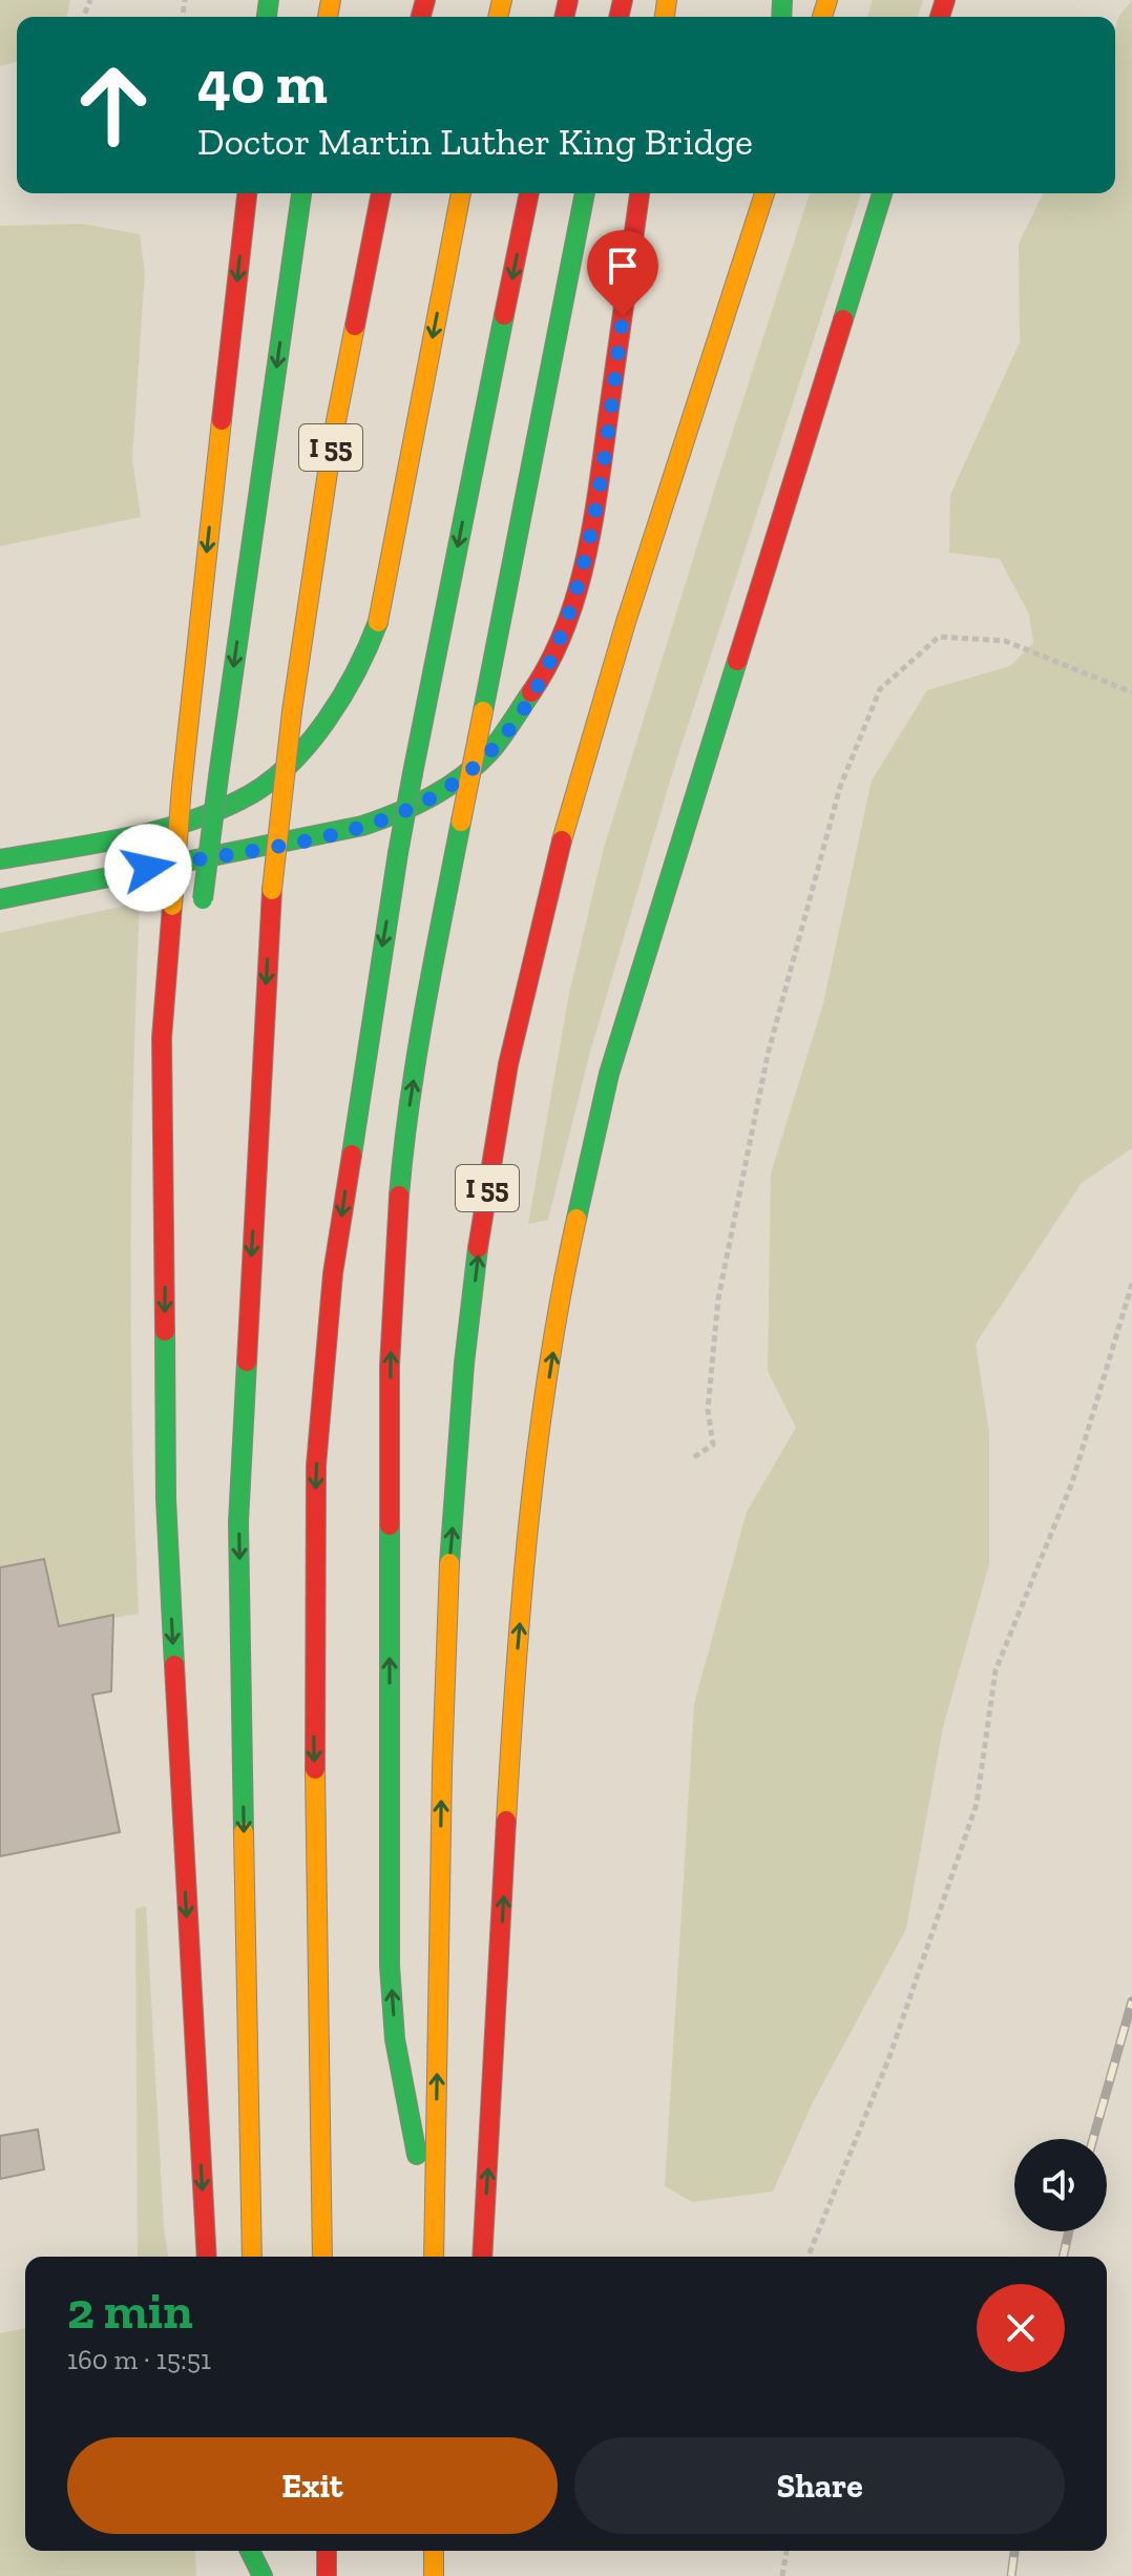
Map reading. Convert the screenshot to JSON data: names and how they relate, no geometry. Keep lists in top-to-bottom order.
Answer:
{
  "streets": {
    "main road": ["I 55"]
  },
  "page": {
    "turn": ["40 m", "Doctor Martin Luther King Bridge"],
    "heading": ["2 min", "160 m · 15:51"],
    "buttons": ["Exit", "Share"]
  }
}
